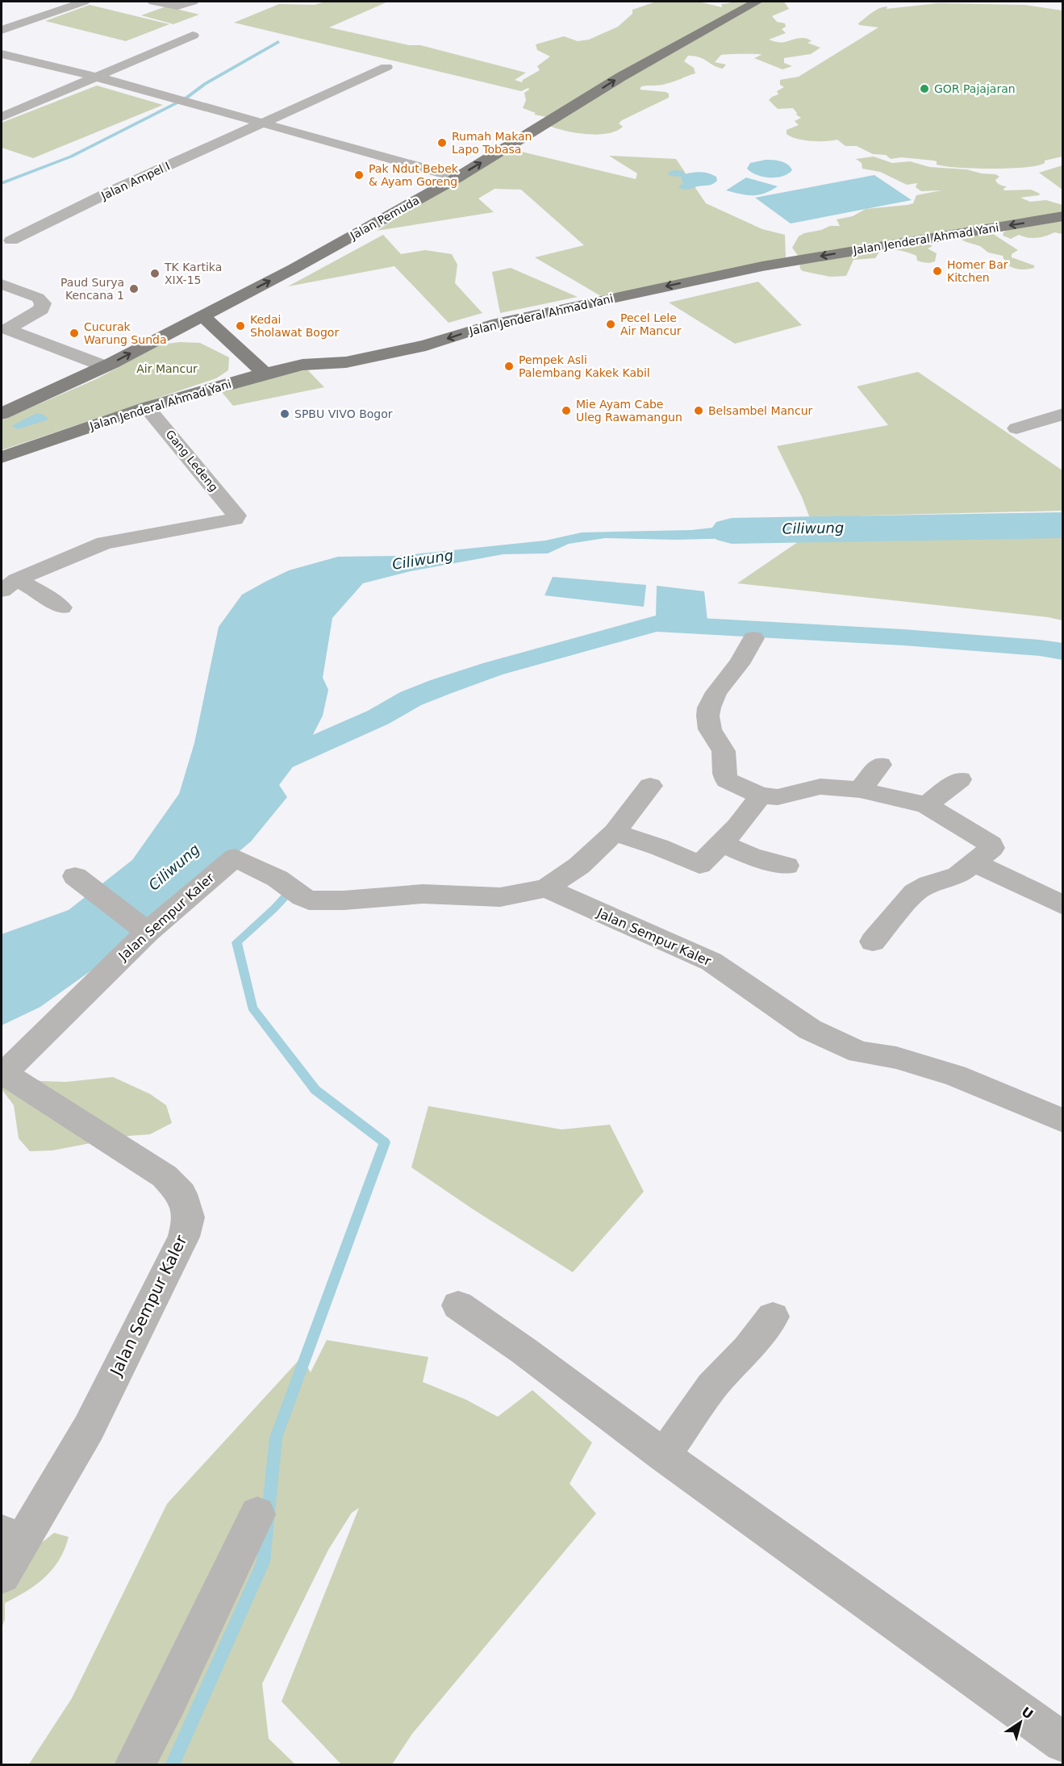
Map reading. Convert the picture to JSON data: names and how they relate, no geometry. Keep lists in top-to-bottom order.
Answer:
{
  "streets": {
    "main road": ["Jalan Pemuda", "Jalan Jenderal Ahmad Yani"],
    "street": ["Jalan Ampel I", "Gang Ledeng", "Jalan Sempur Kaler"]
  },
  "crossings": [
    ["Jalan Jenderal Ahmad Yani", "Gang Ledeng"]
  ],
  "one_way": ["Jalan Pemuda", "Jalan Jenderal Ahmad Yani"],
  "water": ["Ciliwung"],
  "parks": ["Air Mancur"],
  "places": [
    "GOR Pajajaran",
    "Rumah Makan Lapo Tobasa",
    "Pak Ndut Bebek & Ayam Goreng",
    "Homer Bar Kitchen",
    "TK Kartika XIX-15",
    "Paud Surya Kencana 1",
    "Pecel Lele Air Mancur",
    "Kedai Sholawat Bogor",
    "Cucurak Warung Sunda",
    "Pempek Asli Palembang Kakek Kabil",
    "Mie Ayam Cabe Uleg Rawamangun",
    "Belsambel Mancur",
    "SPBU VIVO Bogor"
  ],
  "north": "top right"
}
